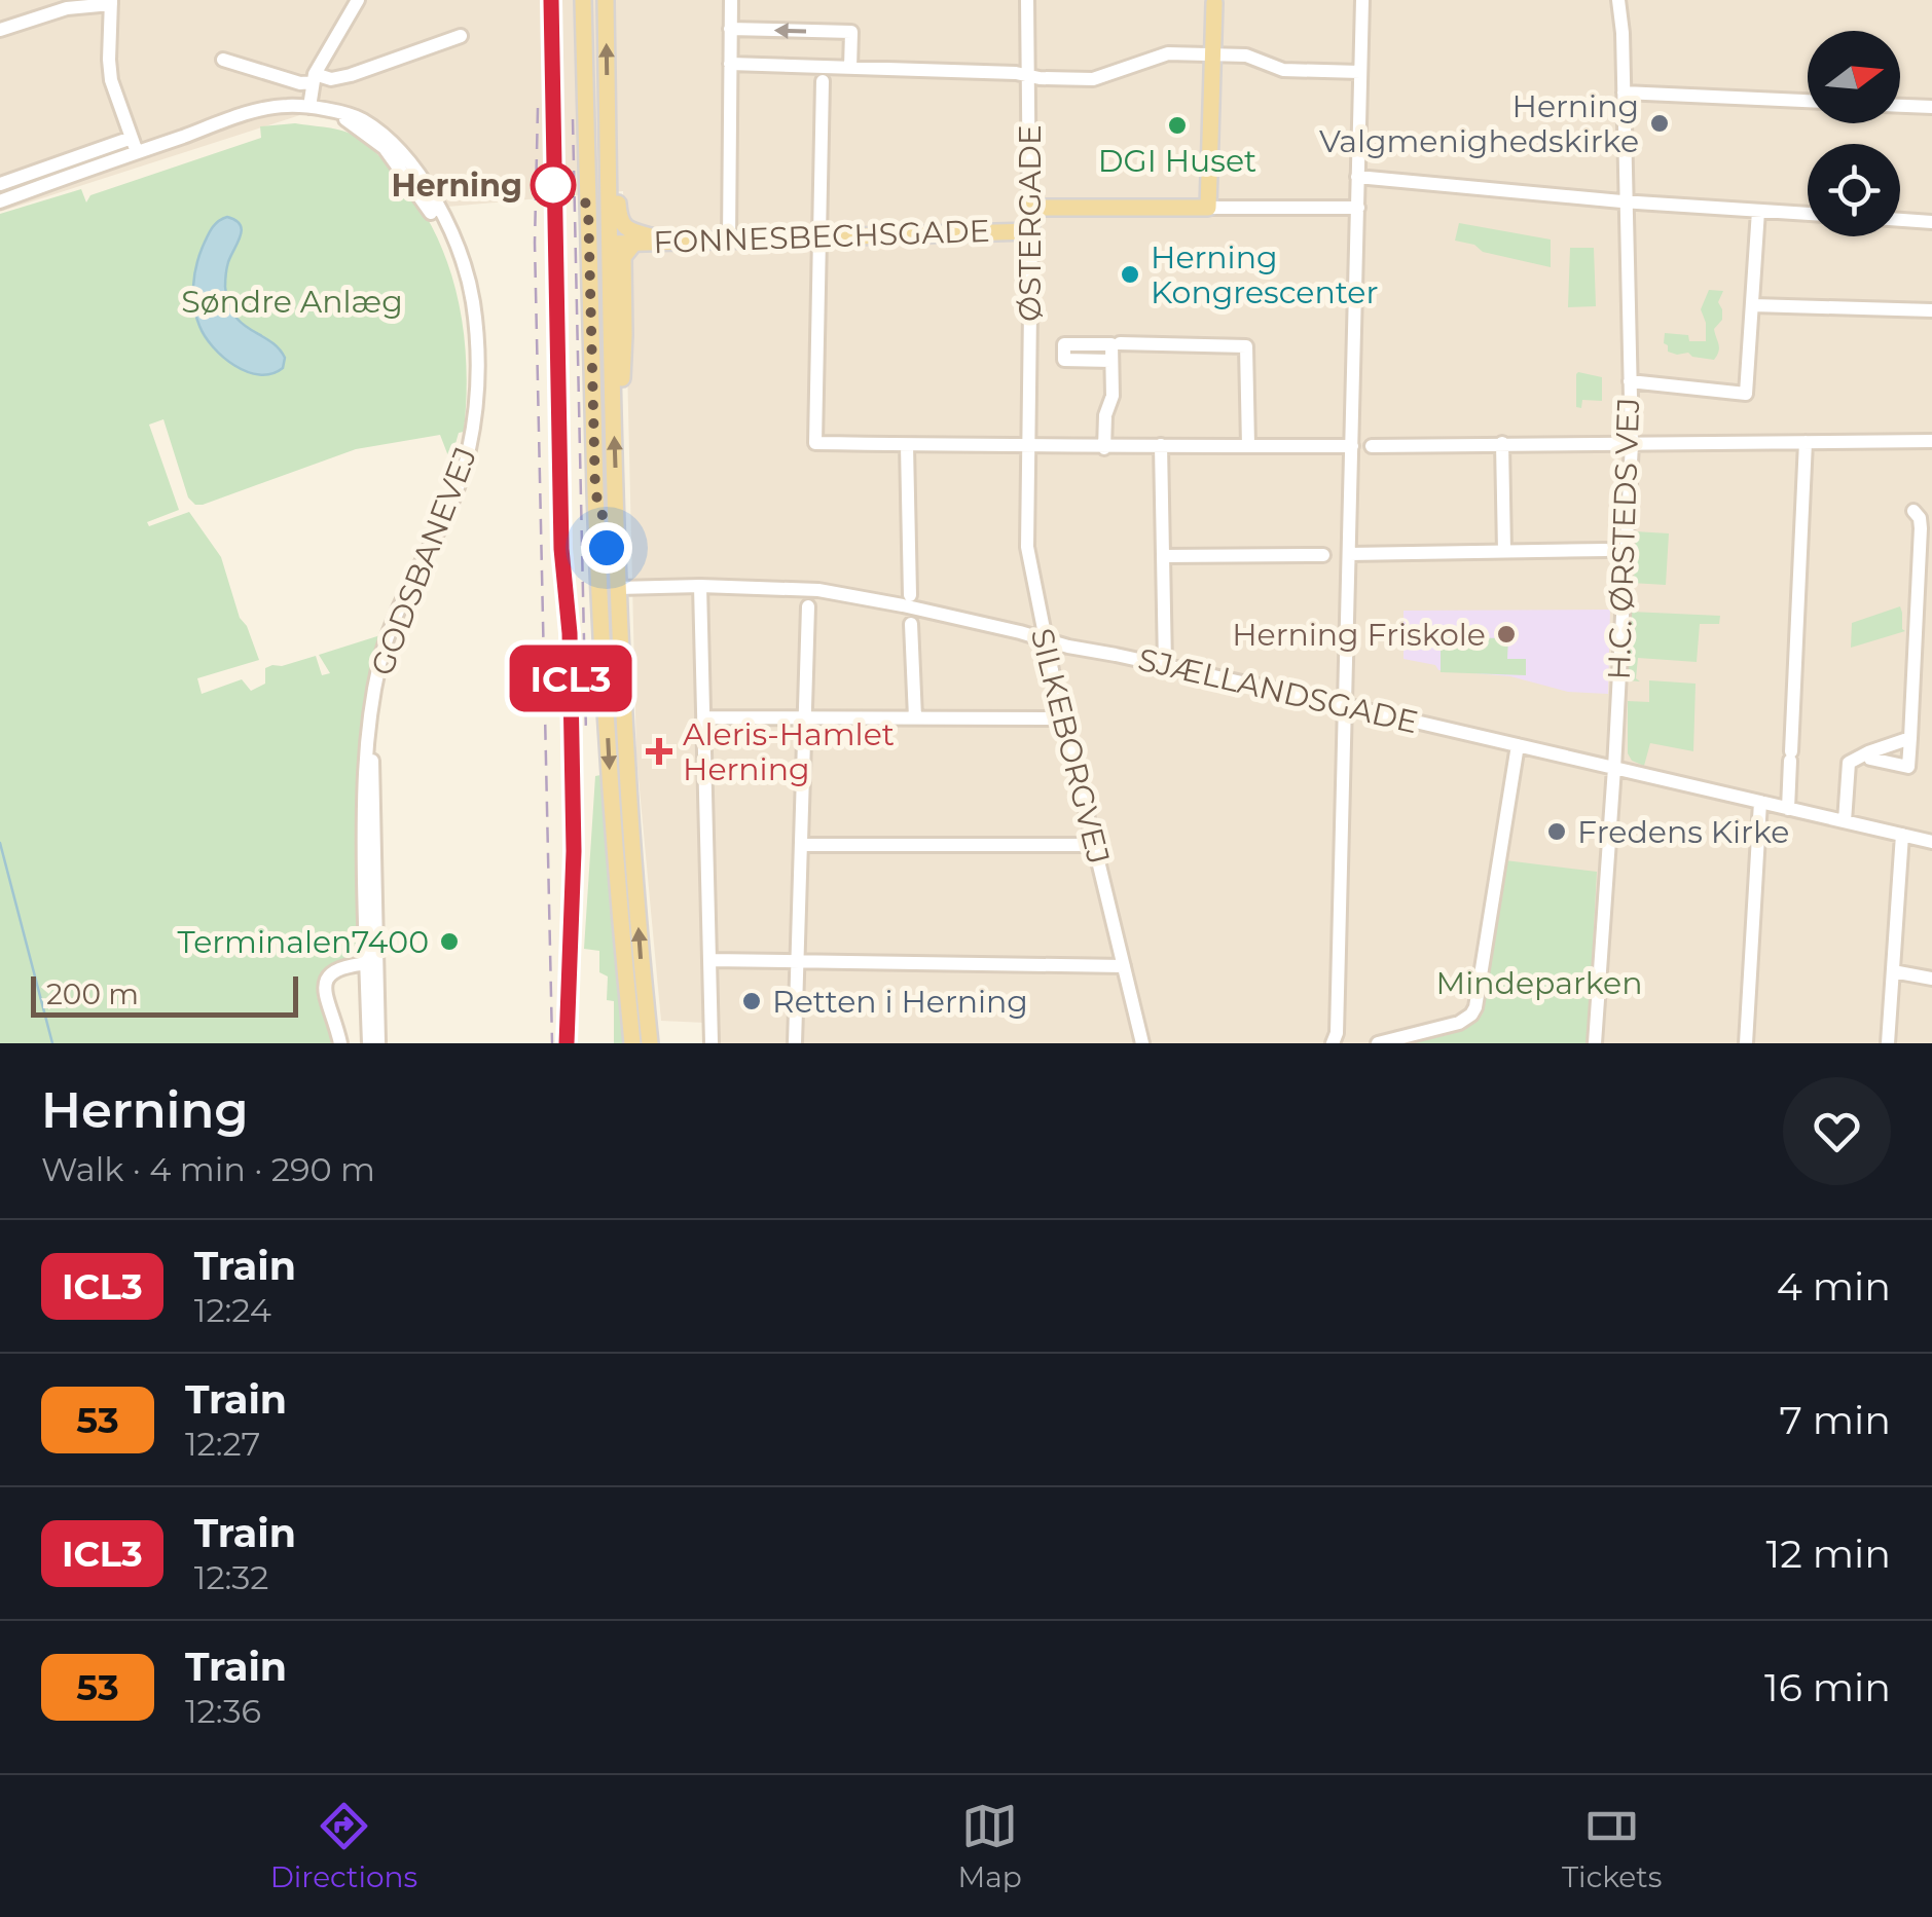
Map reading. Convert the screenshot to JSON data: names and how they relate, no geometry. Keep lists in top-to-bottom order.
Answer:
{
  "streets": {
    "main road": ["ØSTERGADE", "FONNESBECHSGADE"],
    "street": [
      "H.C. ØRSTEDS VEJ",
      "GODSBANEVEJ",
      "SJÆLLANDSGADE",
      "SILKEBORGVEJ"
    ]
  },
  "crossings": [
    ["ØSTERGADE", "FONNESBECHSGADE"],
    ["ØSTERGADE", "SILKEBORGVEJ"],
    ["H.C. ØRSTEDS VEJ", "SJÆLLANDSGADE"],
    ["SJÆLLANDSGADE", "SILKEBORGVEJ"]
  ],
  "parks": ["Søndre Anlæg", "Mindeparken"],
  "places": {
    "other": [
      "Herning Valgmenighedskirke",
      "DGI Huset",
      "Herning",
      "Herning Kongrescenter",
      "Herning Friskole",
      "Fredens Kirke",
      "Terminalen7400",
      "Retten i Herning"
    ],
    "health": ["Aleris-Hamlet Herning"]
  },
  "scale_bar": "200 m",
  "north": "right",
  "page": {
    "on_map": "ICL3",
    "scale": "200 m",
    "heading": ["Herning", "Walk · 4 min · 290 m"],
    "list": [
      {
        "mark": "ICL3",
        "name": "Train",
        "note": "12:24",
        "value": "4 min"
      },
      {
        "mark": "53",
        "name": "Train",
        "note": "12:27",
        "value": "7 min"
      },
      {
        "mark": "ICL3",
        "name": "Train",
        "note": "12:32",
        "value": "12 min"
      },
      {
        "mark": "53",
        "name": "Train",
        "note": "12:36",
        "value": "16 min"
      }
    ],
    "tabs": ["Directions", "Map", "Tickets"]
  }
}
